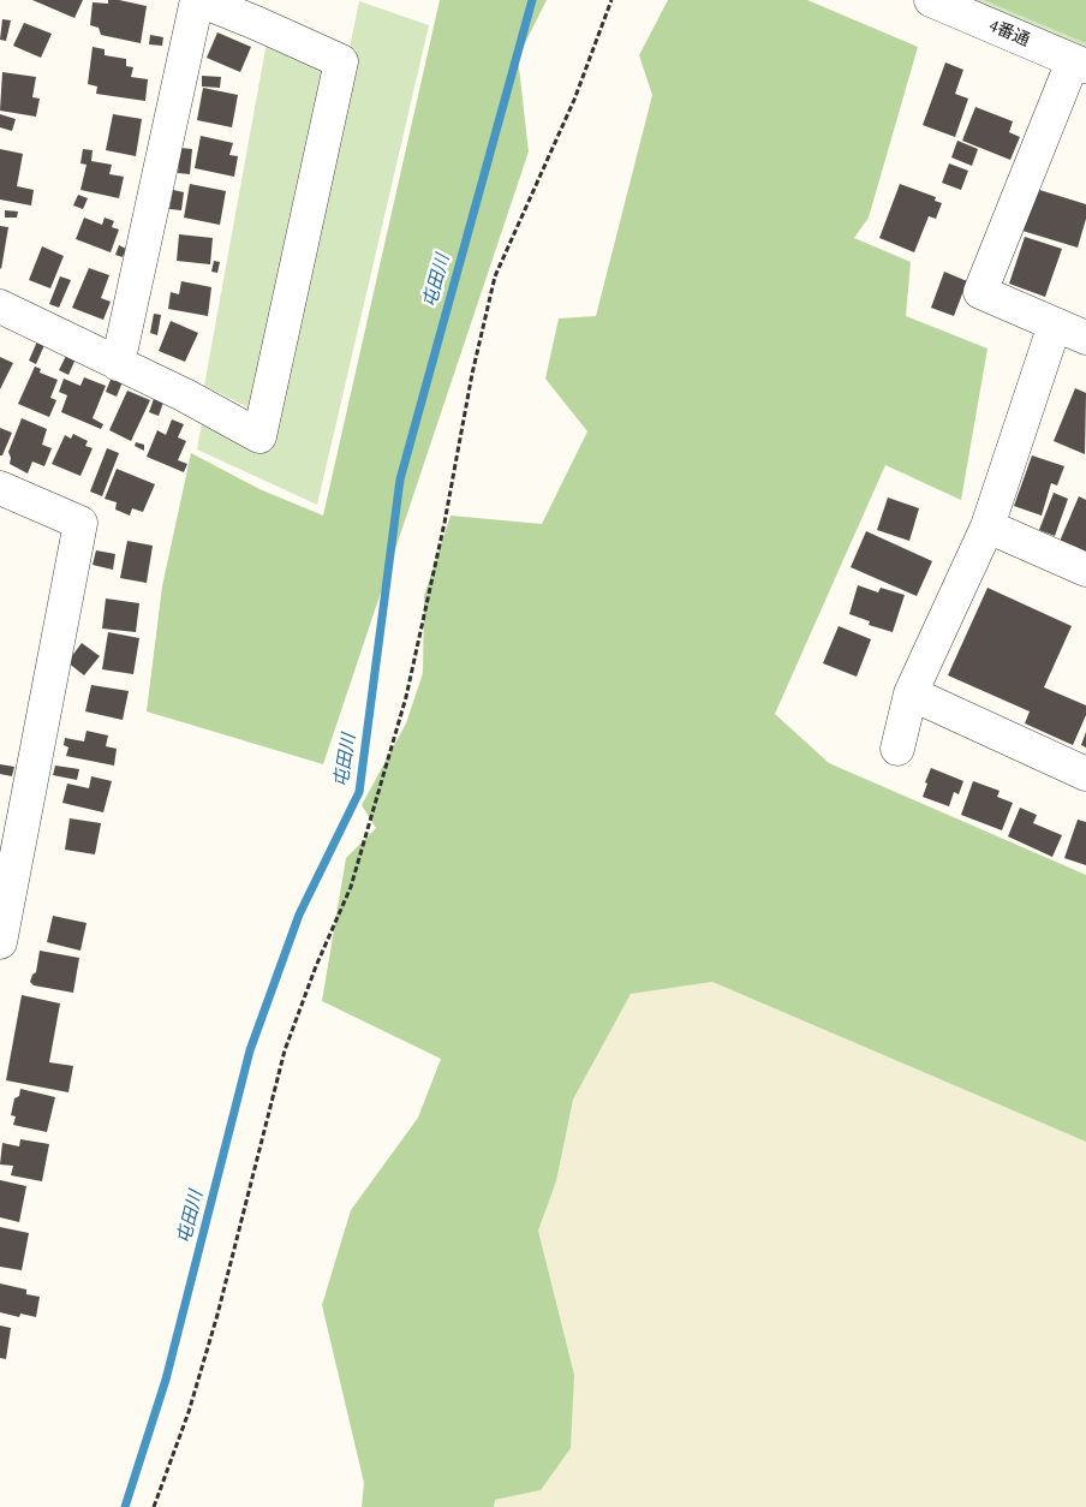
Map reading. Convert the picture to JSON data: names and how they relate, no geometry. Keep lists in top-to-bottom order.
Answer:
{
  "streets": {
    "street": ["4番通"]
  },
  "water": ["屯田川"]
}
